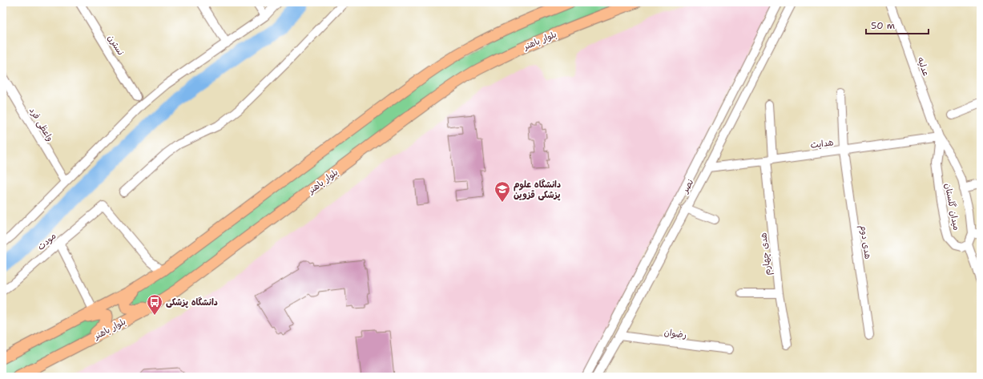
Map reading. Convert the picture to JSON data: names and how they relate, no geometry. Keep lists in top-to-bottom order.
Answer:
{
  "streets": {
    "main road": ["بلوار باهنر"],
    "street": [
      "نسترن",
      "عدلیه",
      "واعظی فرد",
      "هدایت",
      "نصر",
      "میدان گلستان",
      "مودت",
      "هدی دوم",
      "هدی چهارم",
      "رضوان"
    ]
  },
  "crossings": [
    ["عدلیه", "هدایت"],
    ["عدلیه", "میدان گلستان"],
    ["هدایت", "نصر"],
    ["هدایت", "میدان گلستان"],
    ["هدایت", "هدی دوم"],
    ["هدایت", "هدی چهارم"],
    ["نصر", "رضوان"]
  ],
  "places": {
    "school or university": ["دانشگاه علوم پزشکی قزوین"],
    "bus stop": ["دانشگاه پزشکی"]
  },
  "scale_bar": "50 m"
}
